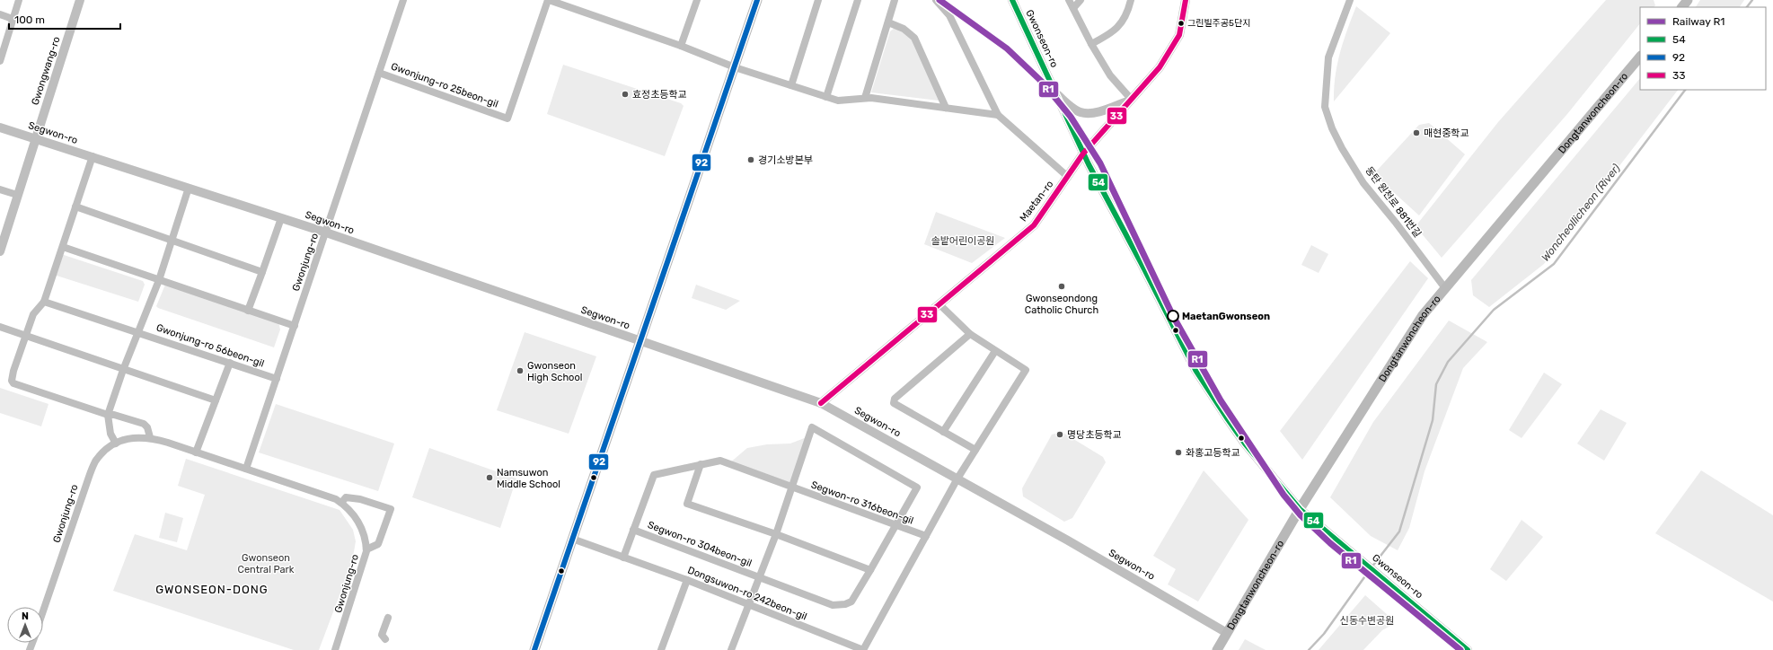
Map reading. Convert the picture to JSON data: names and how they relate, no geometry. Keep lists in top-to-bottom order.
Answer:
{
  "streets": {
    "main road": ["Dongtanwoncheon-ro"],
    "street": [
      "Gwonseon-ro",
      "Gwongwang-ro",
      "Gwonjung-ro 25beon-gil",
      "Segwon-ro",
      "Maetan-ro",
      "동탄 원천로 881번길",
      "Gwonjung-ro",
      "Gwonjung-ro 56beon-gil",
      "Segwon-ro 316beon-gil",
      "Segwon-ro 304beon-gil",
      "Dongsuwon-ro 242beon-gil"
    ]
  },
  "crossings": [
    ["Gwonseon-ro", "Dongtanwoncheon-ro"],
    ["Gwonseon-ro", "Maetan-ro"],
    ["Gwongwang-ro", "Segwon-ro"],
    ["Gwonjung-ro 25beon-gil", "Gwonjung-ro"],
    ["Dongtanwoncheon-ro", "Segwon-ro"],
    ["Dongtanwoncheon-ro", "동탄 원천로 881번길"],
    ["Segwon-ro", "Maetan-ro"],
    ["Segwon-ro", "Gwonjung-ro"],
    ["Gwonjung-ro", "Gwonjung-ro 56beon-gil"],
    ["Segwon-ro 316beon-gil", "Segwon-ro 304beon-gil"],
    ["Segwon-ro 304beon-gil", "Dongsuwon-ro 242beon-gil"]
  ],
  "districts": ["GWONSEON-DONG"],
  "water": ["Woncheollicheon (River)"],
  "parks": ["솔밭어린이공원", "Gwonseon Central Park", "신동수변공원"],
  "places": [
    "그린빌주공5단지",
    "효정초등학교",
    "매현중학교",
    "경기소방본부",
    "Gwonseondong Catholic Church",
    "MaetanGwonseon",
    "Gwonseon High School",
    "명당초등학교",
    "화홍고등학교",
    "Namsuwon Middle School"
  ],
  "lines": [
    "rail line R1",
    "transit line 54",
    "transit line 92",
    "transit line 33"
  ],
  "legend": [
    "Railway R1",
    "54",
    "92",
    "33"
  ],
  "scale_bar": "100 m",
  "north": "top"
}
